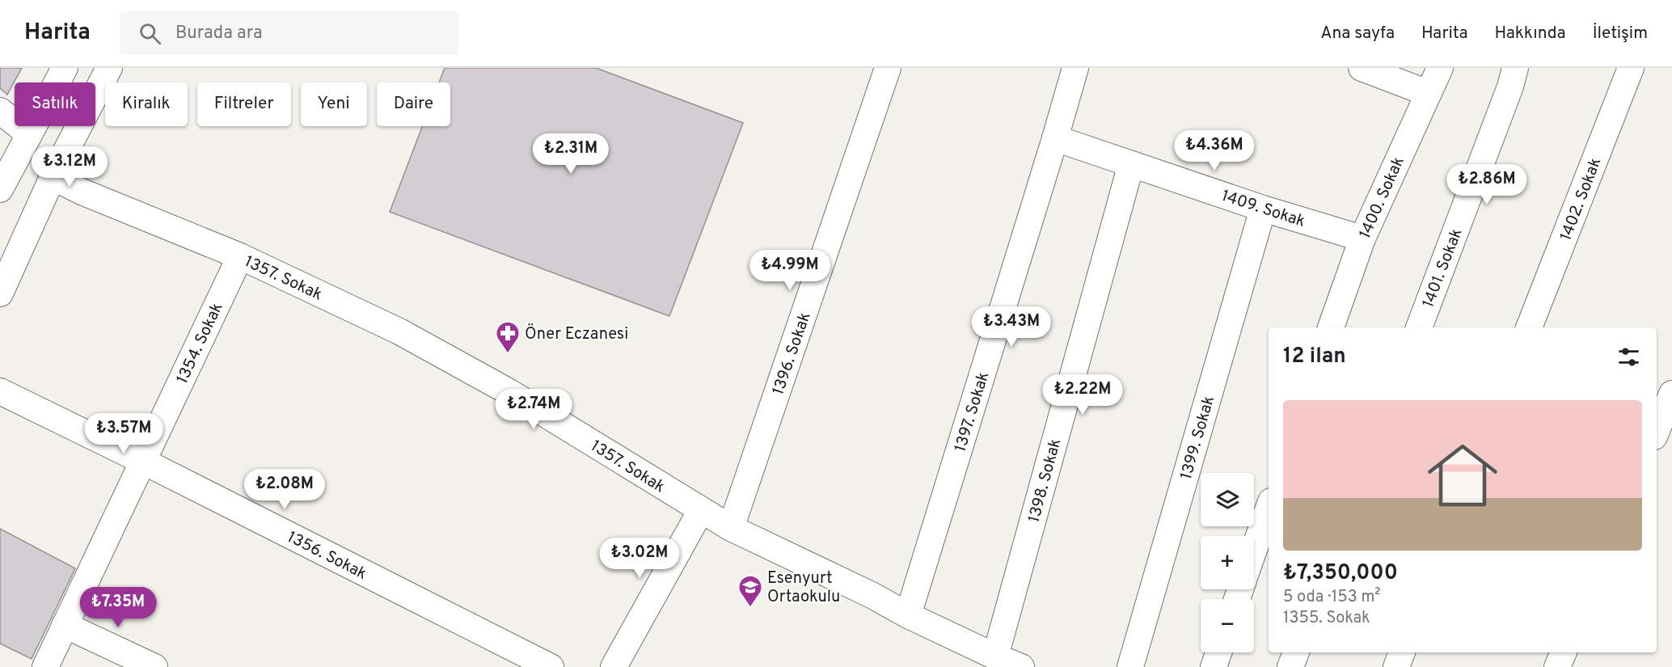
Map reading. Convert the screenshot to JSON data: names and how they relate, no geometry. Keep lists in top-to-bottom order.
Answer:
{
  "streets": {
    "street": [
      "1400. Sokak",
      "1402. Sokak",
      "1409. Sokak",
      "1401. Sokak",
      "1357. Sokak",
      "1354. Sokak",
      "1396. Sokak",
      "1397. Sokak",
      "1399. Sokak",
      "1398. Sokak",
      "1356. Sokak"
    ]
  },
  "crossings": [
    ["1400. Sokak", "1409. Sokak"],
    ["1409. Sokak", "1397. Sokak"],
    ["1409. Sokak", "1399. Sokak"],
    ["1409. Sokak", "1398. Sokak"],
    ["1357. Sokak", "1354. Sokak"],
    ["1357. Sokak", "1396. Sokak"],
    ["1357. Sokak", "1397. Sokak"],
    ["1357. Sokak", "1398. Sokak"],
    ["1354. Sokak", "1356. Sokak"]
  ],
  "places": {
    "pharmacy": ["Öner Eczanesi"],
    "school or university": ["Esenyurt Ortaokulu"]
  },
  "page": {
    "header": "Harita",
    "search": "Burada ara",
    "nav": [
      "Ana sayfa",
      "Harita",
      "Hakkında",
      "İletişim"
    ],
    "chip": [
      "Satılık",
      "Kiralık",
      "Filtreler",
      "Yeni",
      "Daire"
    ],
    "price": [
      "₺4.36M",
      "₺2.31M",
      "₺3.12M",
      "₺2.86M",
      "₺4.99M",
      "₺3.43M",
      "₺2.22M",
      "₺2.74M",
      "₺3.57M",
      "₺2.08M",
      "₺3.02M",
      "₺7.35M"
    ],
    "heading": "12 ilan",
    "list": [
      {
        "name": "₺7,350,000",
        "note": "5 oda · 153 m² · 1355. Sokak"
      }
    ],
    "map_buttons": ["+", "−"]
  }
}
